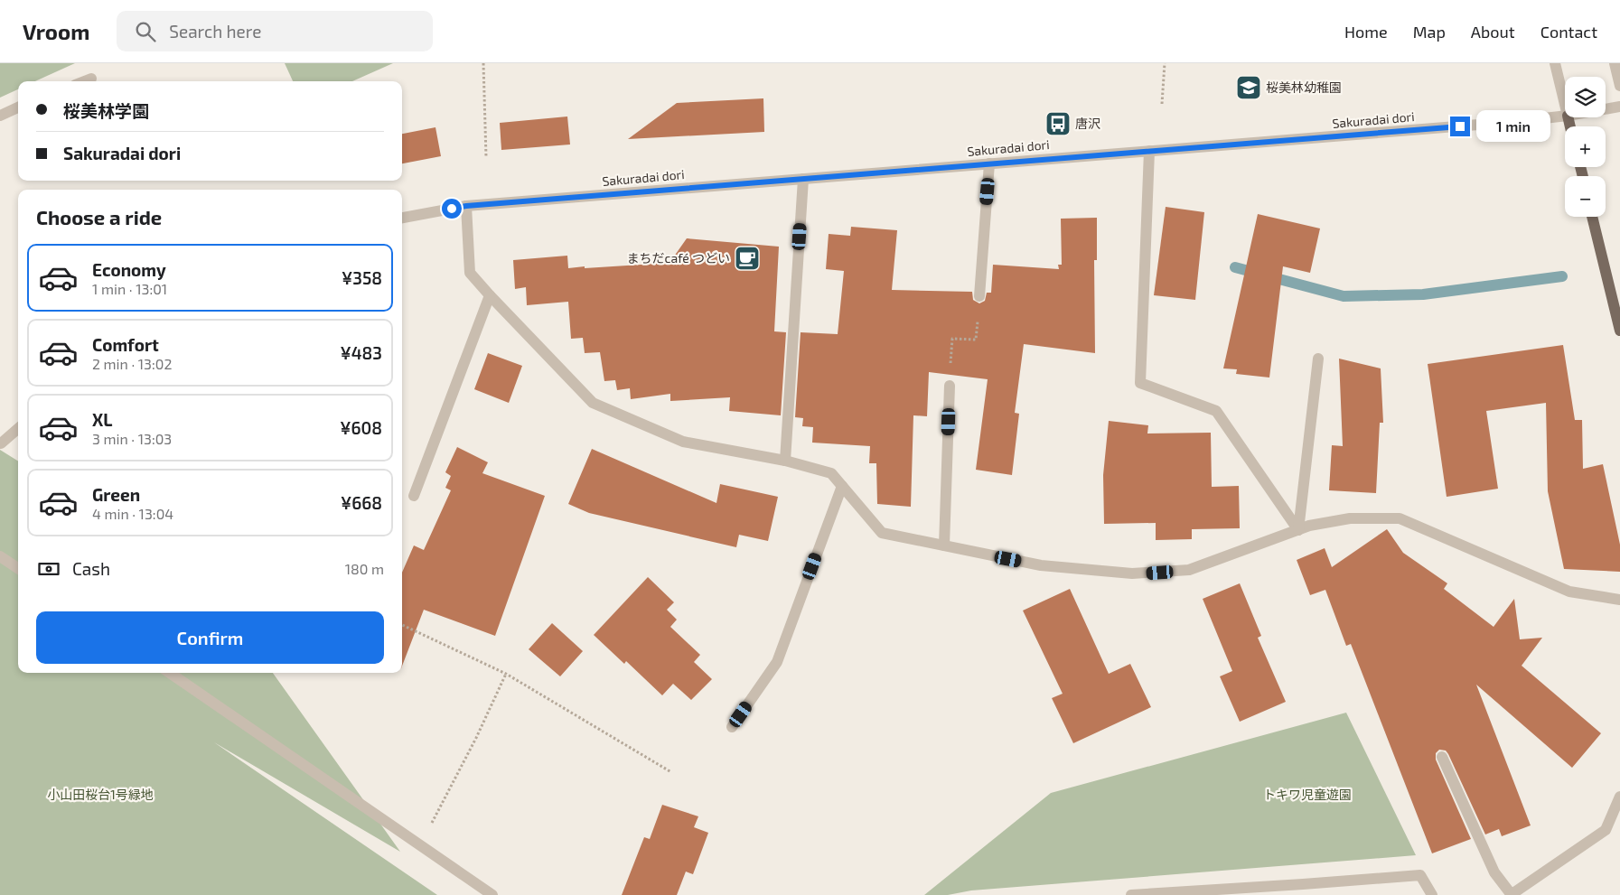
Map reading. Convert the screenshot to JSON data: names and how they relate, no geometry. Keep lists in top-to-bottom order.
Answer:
{
  "streets": {
    "street": ["Sakuradai dori"]
  },
  "parks": ["小山田桜台1号緑地", "トキワ児童遊園"],
  "places": {
    "school or university": ["桜美林幼稚園"],
    "bus stop": ["唐沢"],
    "cafe": ["まちだcafé つどい"]
  },
  "page": {
    "header": "Vroom",
    "search": "Search here",
    "nav": [
      "Home",
      "Map",
      "About",
      "Contact"
    ],
    "map_buttons": ["+", "−"],
    "banner": ["桜美林学園", "Sakuradai dori"],
    "bubble": "1 min",
    "heading": "Choose a ride",
    "list": [
      {
        "name": "Economy",
        "note": "1 min · 13:01",
        "value": "¥358"
      },
      {
        "name": "Comfort",
        "note": "2 min · 13:02",
        "value": "¥483"
      },
      {
        "name": "XL",
        "note": "3 min · 13:03",
        "value": "¥608"
      },
      {
        "name": "Green",
        "note": "4 min · 13:04",
        "value": "¥668"
      }
    ],
    "pay": ["Cash", "180 m"],
    "buttons": "Confirm"
  }
}
